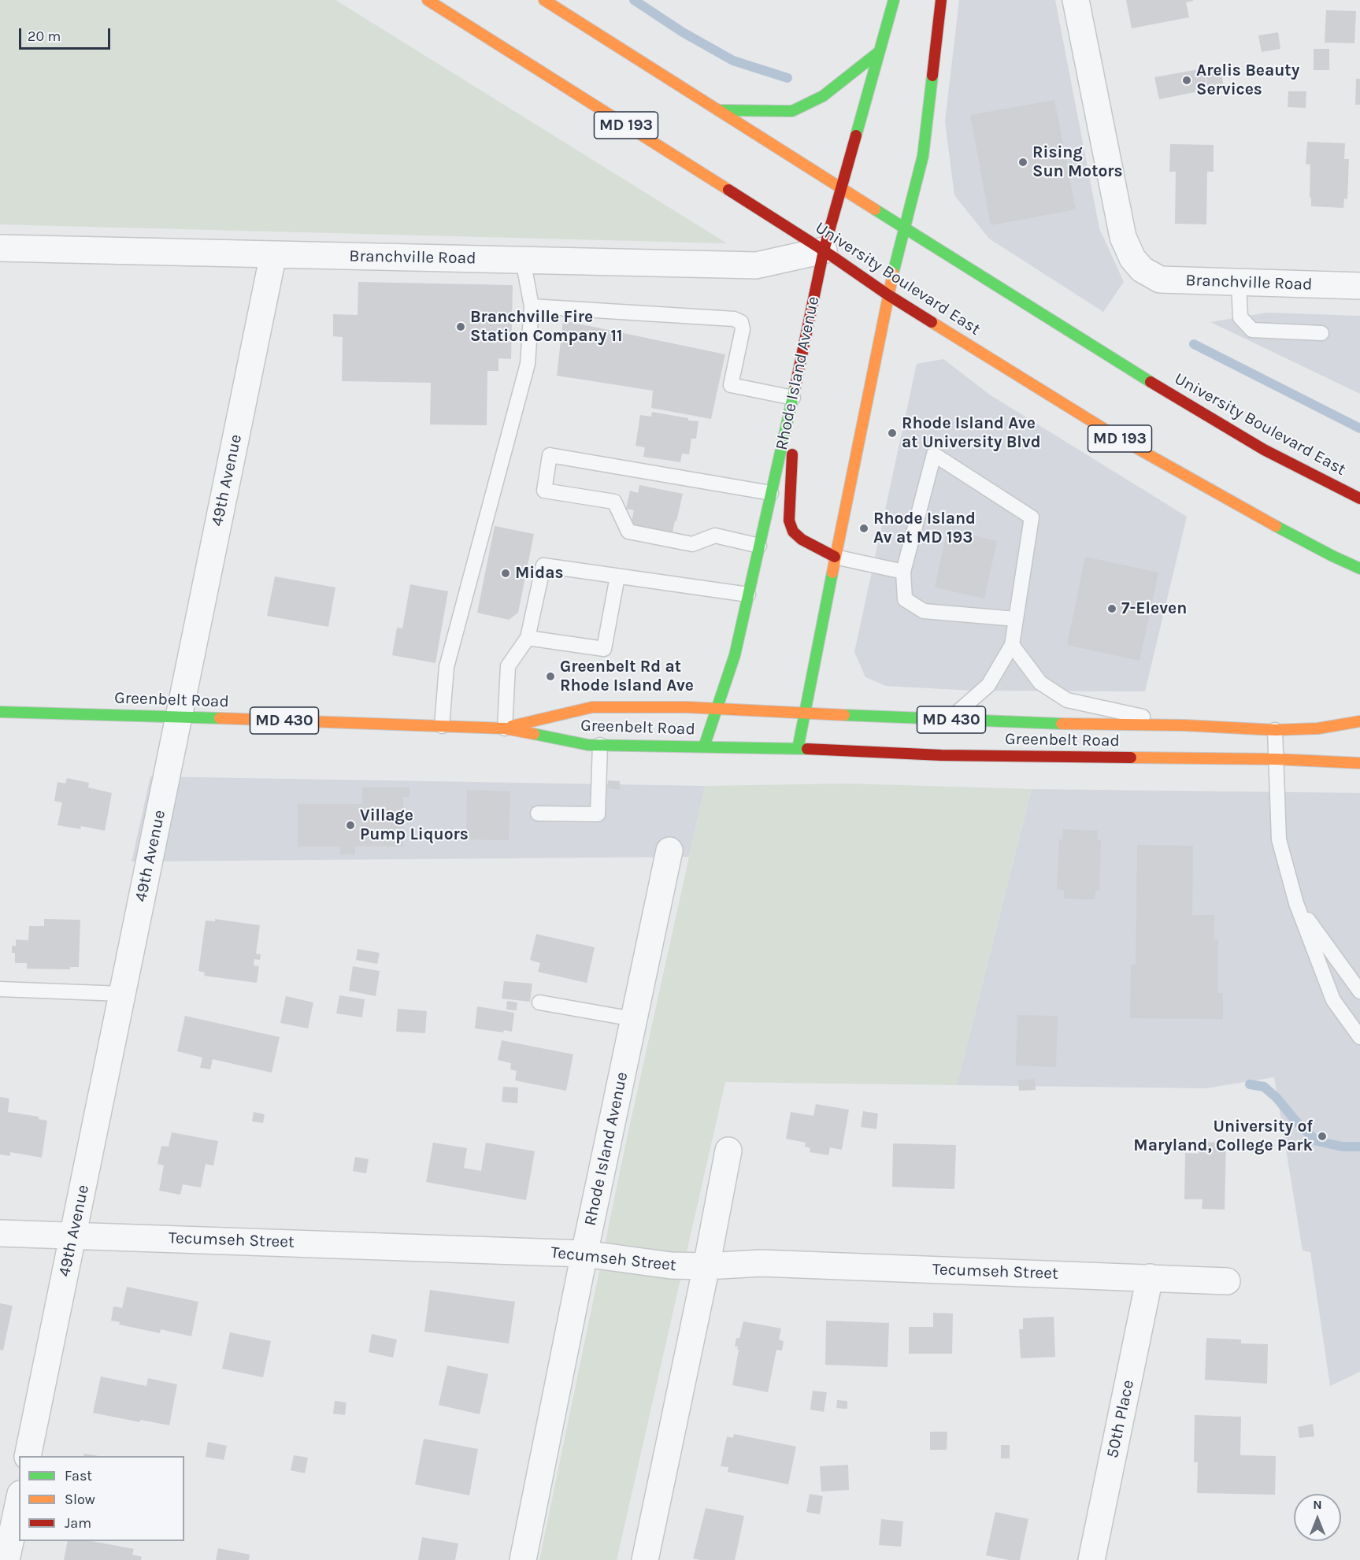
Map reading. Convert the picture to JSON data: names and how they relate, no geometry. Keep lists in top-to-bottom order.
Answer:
{
  "streets": {
    "main road": [
      "MD 193",
      "University Boulevard East",
      "Rhode Island Avenue",
      "Greenbelt Road",
      "MD 430"
    ],
    "street": [
      "Branchville Road",
      "49th Avenue",
      "Tecumseh Street",
      "50th Place"
    ]
  },
  "crossings": [
    ["Branchville Road", "University Boulevard East"],
    ["Branchville Road", "Rhode Island Avenue"],
    ["Branchville Road", "49th Avenue"],
    ["University Boulevard East", "Rhode Island Avenue"],
    ["Rhode Island Avenue", "Greenbelt Road"],
    ["Rhode Island Avenue", "MD 430"],
    ["Rhode Island Avenue", "Tecumseh Street"],
    ["49th Avenue", "Greenbelt Road"],
    ["49th Avenue", "Tecumseh Street"],
    ["Greenbelt Road", "MD 430"],
    ["Tecumseh Street", "50th Place"]
  ],
  "places": [
    "Arelis Beauty Services",
    "Rising Sun Motors",
    "Branchville Fire Station Company 11",
    "Rhode Island Ave at University Blvd",
    "Rhode Island Av at MD 193",
    "Midas",
    "7-Eleven",
    "Greenbelt Rd at Rhode Island Ave",
    "Village Pump Liquors",
    "University of Maryland, College Park"
  ],
  "legend": ["Fast", "Slow", "Jam"],
  "scale_bar": "20 m",
  "north": "top"
}
